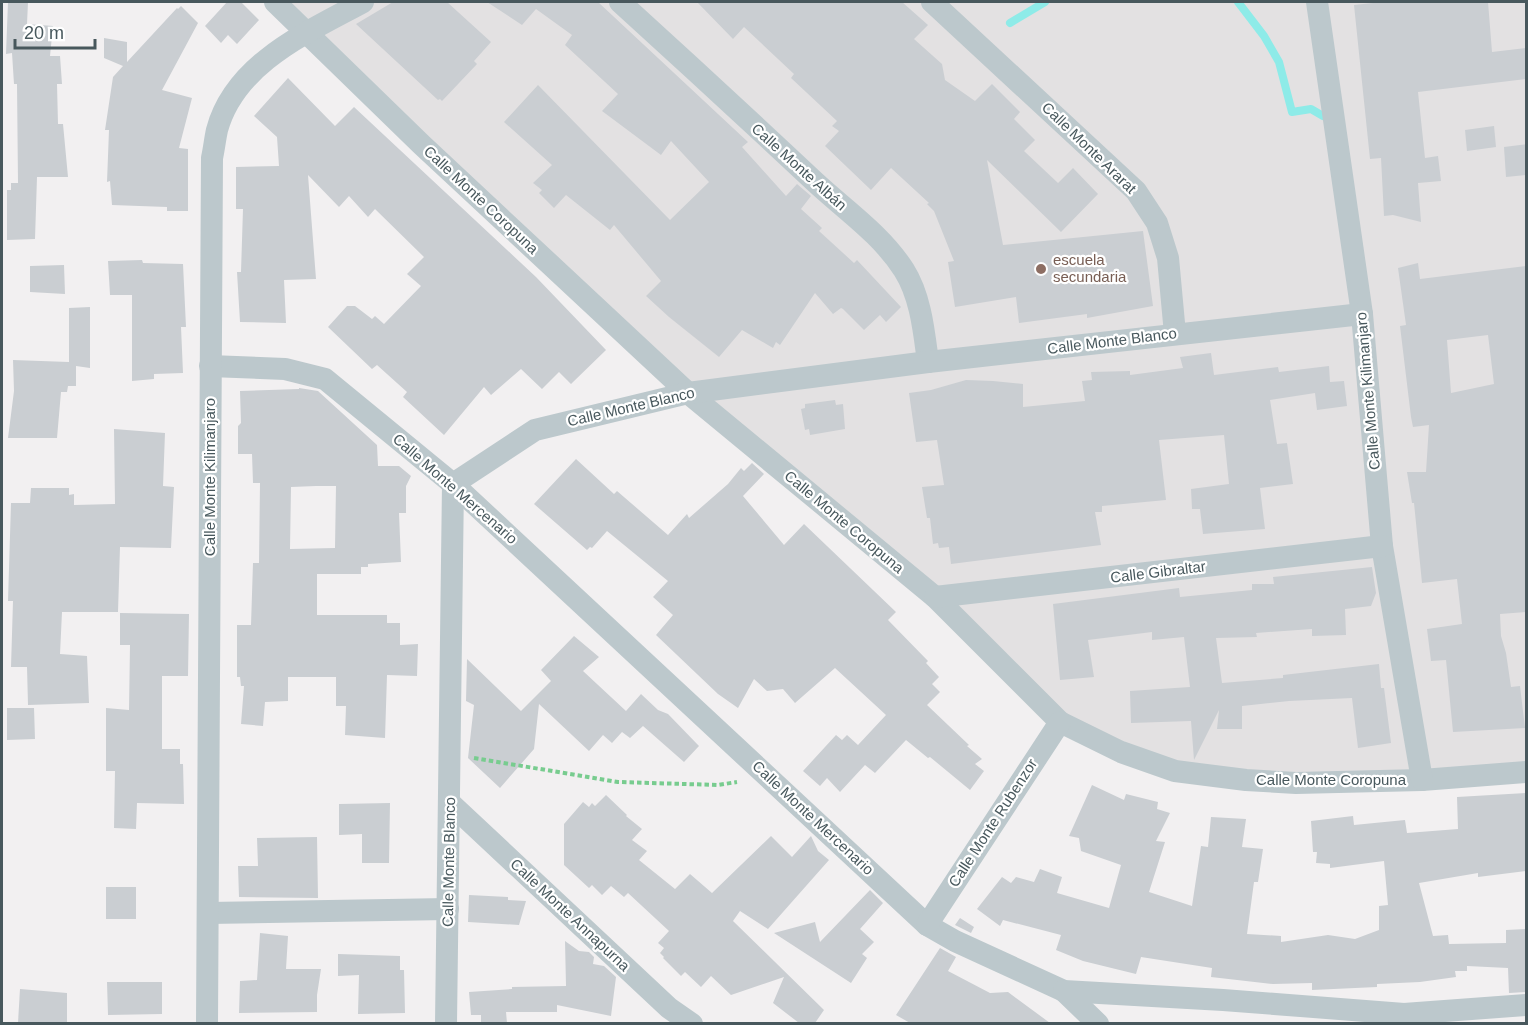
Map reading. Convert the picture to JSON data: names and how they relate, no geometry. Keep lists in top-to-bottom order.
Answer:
{
  "streets": {
    "street": [
      "Calle Monte Ararat",
      "Calle Monte Albán",
      "Calle Monte Coropuna",
      "Calle Monte Blanco",
      "Calle Monte Kilimanjaro",
      "Calle Monte Mercenario",
      "Calle Gibraltar",
      "Calle Monte Rubenzor",
      "Calle Monte Annapurna"
    ]
  },
  "crossings": [
    ["Calle Monte Ararat", "Calle Monte Blanco"],
    ["Calle Monte Albán", "Calle Monte Blanco"],
    ["Calle Monte Coropuna", "Calle Monte Blanco"],
    ["Calle Monte Coropuna", "Calle Monte Kilimanjaro"],
    ["Calle Monte Coropuna", "Calle Gibraltar"],
    ["Calle Monte Coropuna", "Calle Monte Rubenzor"],
    ["Calle Monte Blanco", "Calle Monte Kilimanjaro"],
    ["Calle Monte Blanco", "Calle Monte Mercenario"],
    ["Calle Monte Blanco", "Calle Monte Annapurna"],
    ["Calle Monte Kilimanjaro", "Calle Monte Mercenario"],
    ["Calle Monte Kilimanjaro", "Calle Gibraltar"],
    ["Calle Monte Mercenario", "Calle Monte Rubenzor"]
  ],
  "places": ["escuela secundaria"],
  "scale_bar": "20 m"
}
